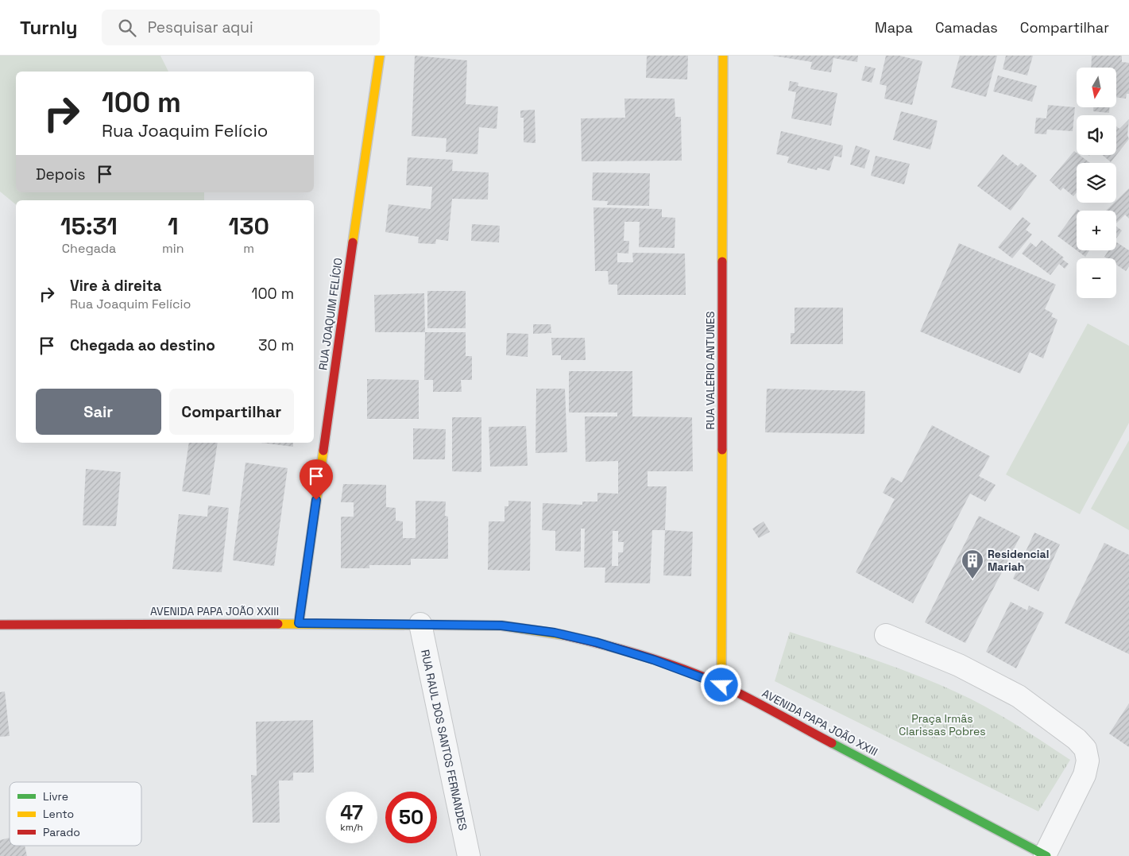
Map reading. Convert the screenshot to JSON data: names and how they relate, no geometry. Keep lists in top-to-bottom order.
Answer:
{
  "streets": {
    "street": [
      "RUA JOAQUIM FELÍCIO",
      "RUA VALÉRIO ANTUNES",
      "AVENIDA PAPA JOÃO XXIII",
      "RUA RAUL DOS SANTOS FERNANDES"
    ]
  },
  "crossings": [
    ["RUA JOAQUIM FELÍCIO", "AVENIDA PAPA JOÃO XXIII"],
    ["RUA VALÉRIO ANTUNES", "AVENIDA PAPA JOÃO XXIII"],
    ["AVENIDA PAPA JOÃO XXIII", "RUA RAUL DOS SANTOS FERNANDES"]
  ],
  "parks": ["Praça Irmãs Clarissas Pobres"],
  "places": {
    "building": ["Residencial Mariah"]
  },
  "legend": ["Livre", "Lento", "Parado"],
  "north": "bottom",
  "page": {
    "header": "Turnly",
    "search": "Pesquisar aqui",
    "nav": ["Mapa", "Camadas", "Compartilhar"],
    "map_buttons": ["+", "−"],
    "turn": ["100 m", "Rua Joaquim Felício"],
    "then": "Depois",
    "eta": [
      "15:31",
      "Chegada",
      "1",
      "min",
      "130",
      "m"
    ],
    "list": [
      {
        "name": "Vire à direita",
        "note": "Rua Joaquim Felício",
        "value": "100 m"
      },
      {
        "name": "Chegada ao destino",
        "value": "30 m"
      }
    ],
    "buttons": ["Sair", "Compartilhar"],
    "speed": "47 km/h",
    "limit": "50"
  }
}
